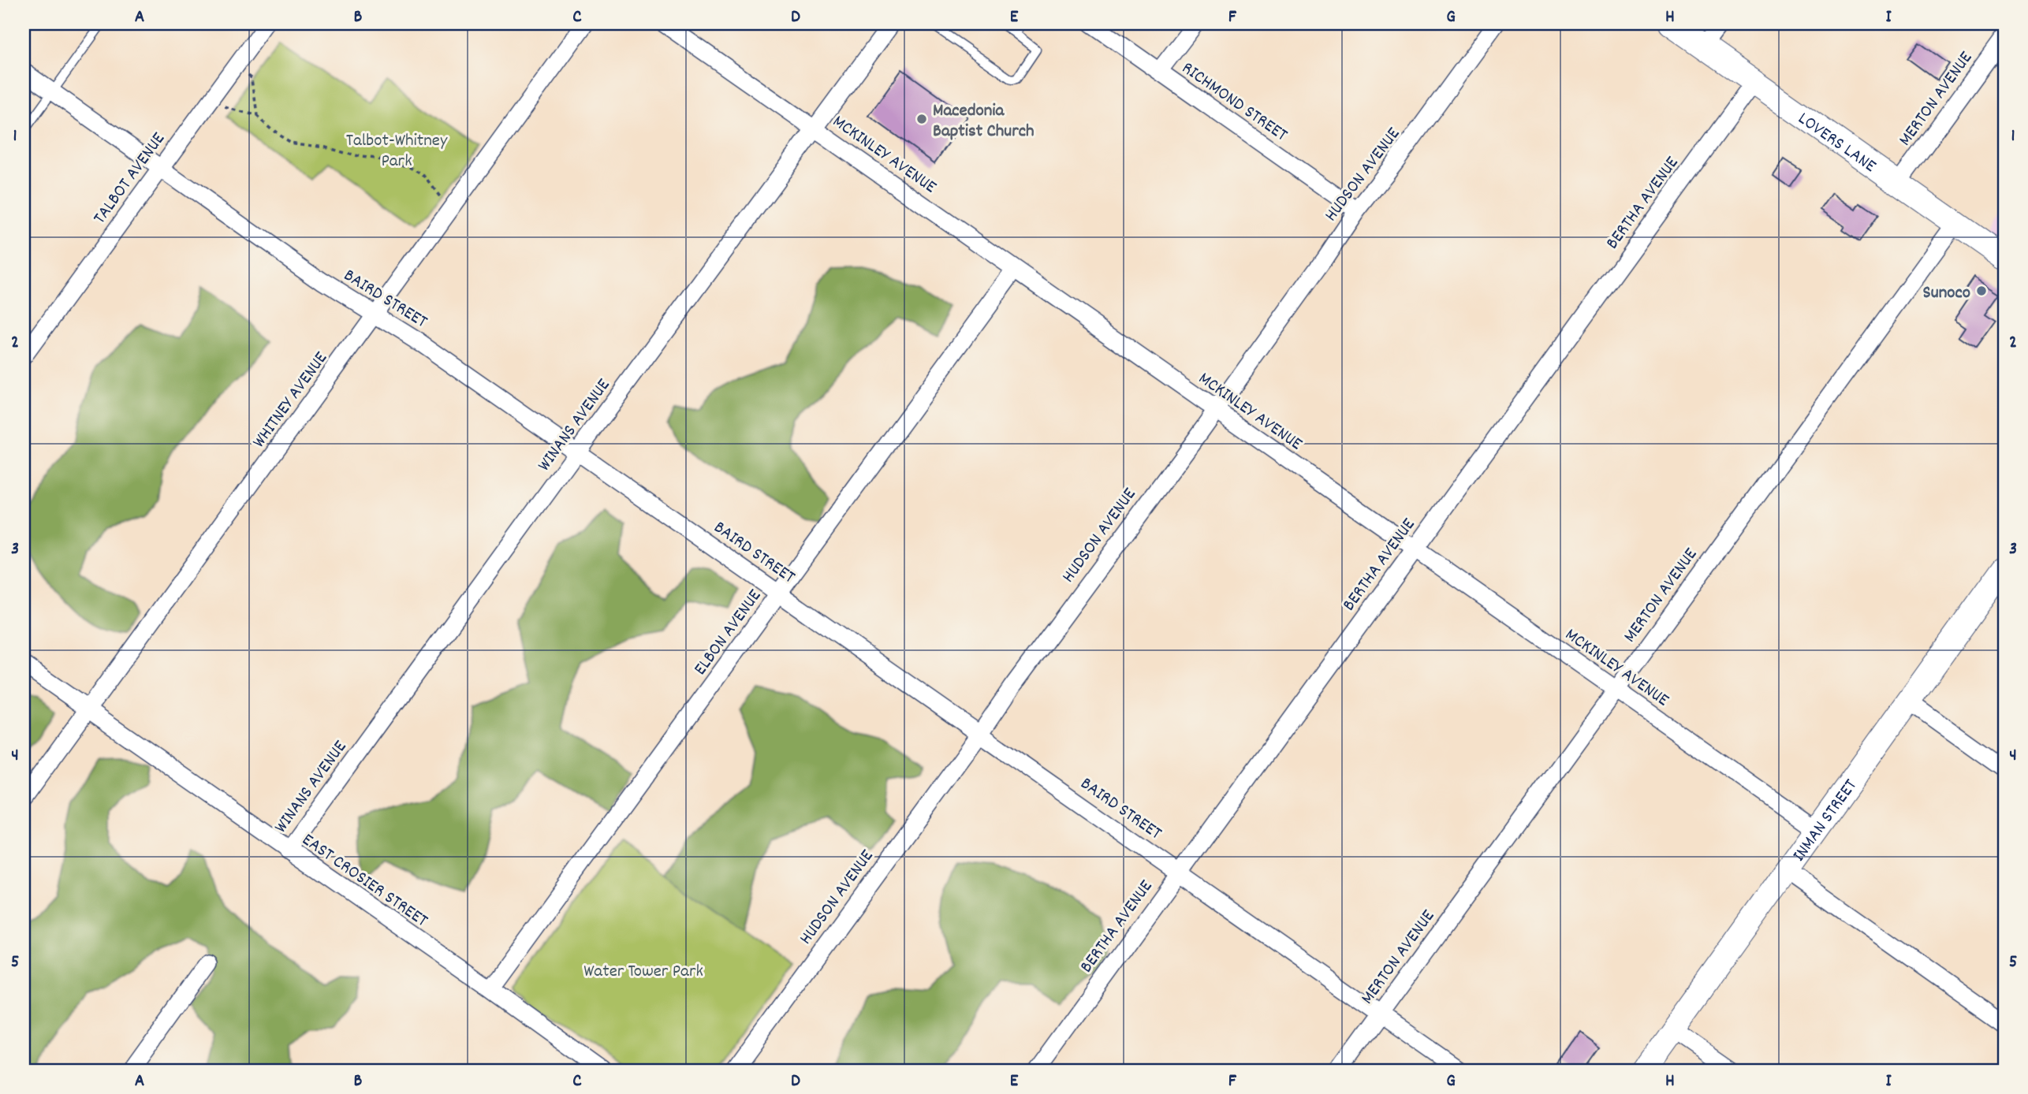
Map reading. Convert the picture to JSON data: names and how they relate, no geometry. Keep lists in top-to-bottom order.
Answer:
{
  "streets": {
    "street": [
      "MERTON AVENUE",
      "RICHMOND STREET",
      "LOVERS LANE",
      "MCKINLEY AVENUE",
      "HUDSON AVENUE",
      "TALBOT AVENUE",
      "BERTHA AVENUE",
      "BAIRD STREET",
      "WHITNEY AVENUE",
      "WINANS AVENUE",
      "ELBON AVENUE",
      "INMAN STREET",
      "EAST CROSIER STREET"
    ]
  },
  "crossings": [
    ["MERTON AVENUE", "LOVERS LANE"],
    ["MERTON AVENUE", "MCKINLEY AVENUE"],
    ["MERTON AVENUE", "BAIRD STREET"],
    ["RICHMOND STREET", "HUDSON AVENUE"],
    ["LOVERS LANE", "BERTHA AVENUE"],
    ["MCKINLEY AVENUE", "HUDSON AVENUE"],
    ["MCKINLEY AVENUE", "BERTHA AVENUE"],
    ["MCKINLEY AVENUE", "WINANS AVENUE"],
    ["MCKINLEY AVENUE", "ELBON AVENUE"],
    ["MCKINLEY AVENUE", "INMAN STREET"],
    ["HUDSON AVENUE", "BAIRD STREET"],
    ["TALBOT AVENUE", "BAIRD STREET"],
    ["BERTHA AVENUE", "BAIRD STREET"],
    ["BAIRD STREET", "WHITNEY AVENUE"],
    ["BAIRD STREET", "WINANS AVENUE"],
    ["BAIRD STREET", "ELBON AVENUE"],
    ["WHITNEY AVENUE", "EAST CROSIER STREET"],
    ["WINANS AVENUE", "EAST CROSIER STREET"],
    ["ELBON AVENUE", "EAST CROSIER STREET"]
  ],
  "parks": ["Talbot-Whitney Park", "Water Tower Park"],
  "places": ["Macedonia Baptist Church", "Sunoco"],
  "grid": {
    "columns": [
      "A",
      "B",
      "C",
      "D",
      "E",
      "F",
      "G",
      "H",
      "I"
    ],
    "rows": [
      "1",
      "2",
      "3",
      "4",
      "5"
    ]
  }
}
